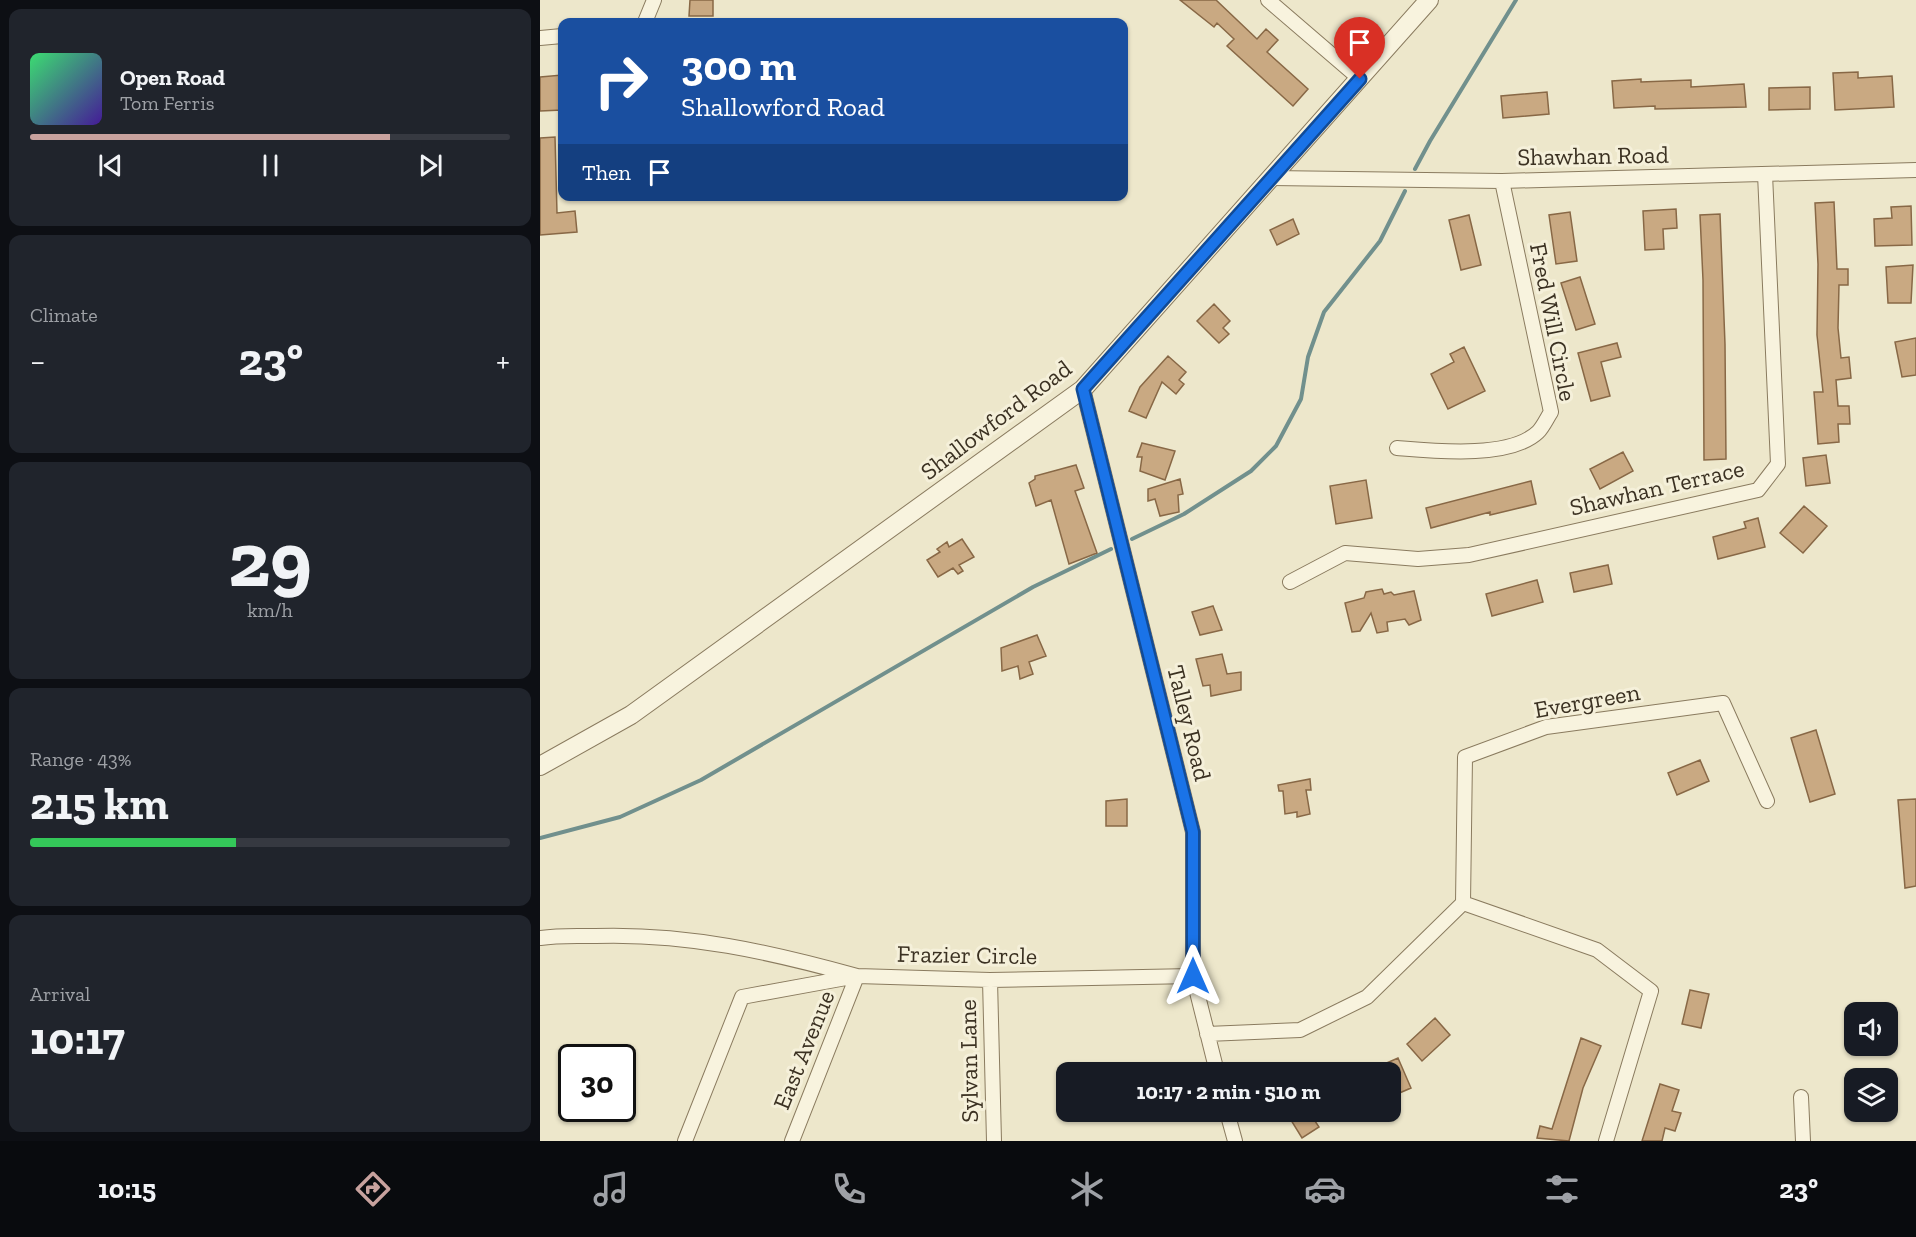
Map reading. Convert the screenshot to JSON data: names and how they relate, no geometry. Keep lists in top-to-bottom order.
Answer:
{
  "streets": {
    "street": [
      "Shawhan Road",
      "Fred Will Circle",
      "Shallowford Road",
      "Shawhan Terrace",
      "Evergreen",
      "Talley Road",
      "Frazier Circle",
      "East Avenue",
      "Sylvan Lane"
    ]
  },
  "crossings": [
    ["Shawhan Road", "Fred Will Circle"],
    ["Shawhan Road", "Shallowford Road"],
    ["Shawhan Road", "Shawhan Terrace"],
    ["Shallowford Road", "Talley Road"],
    ["Talley Road", "Frazier Circle"],
    ["Frazier Circle", "East Avenue"],
    ["Frazier Circle", "Sylvan Lane"]
  ],
  "page": {
    "turn": ["300 m", "Shallowford Road"],
    "song": ["Open Road", "Tom Ferris"],
    "then": "Then",
    "tile": [
      "Climate",
      ["29", "km/h"],
      ["Range · 43%", "215 km"],
      ["Arrival", "10:17"]
    ],
    "heat": ["−", "23°", "+"],
    "limit": "30",
    "trip": "10:17 · 2 min · 510 m",
    "tabs": ["10:15", "23°"]
  }
}
